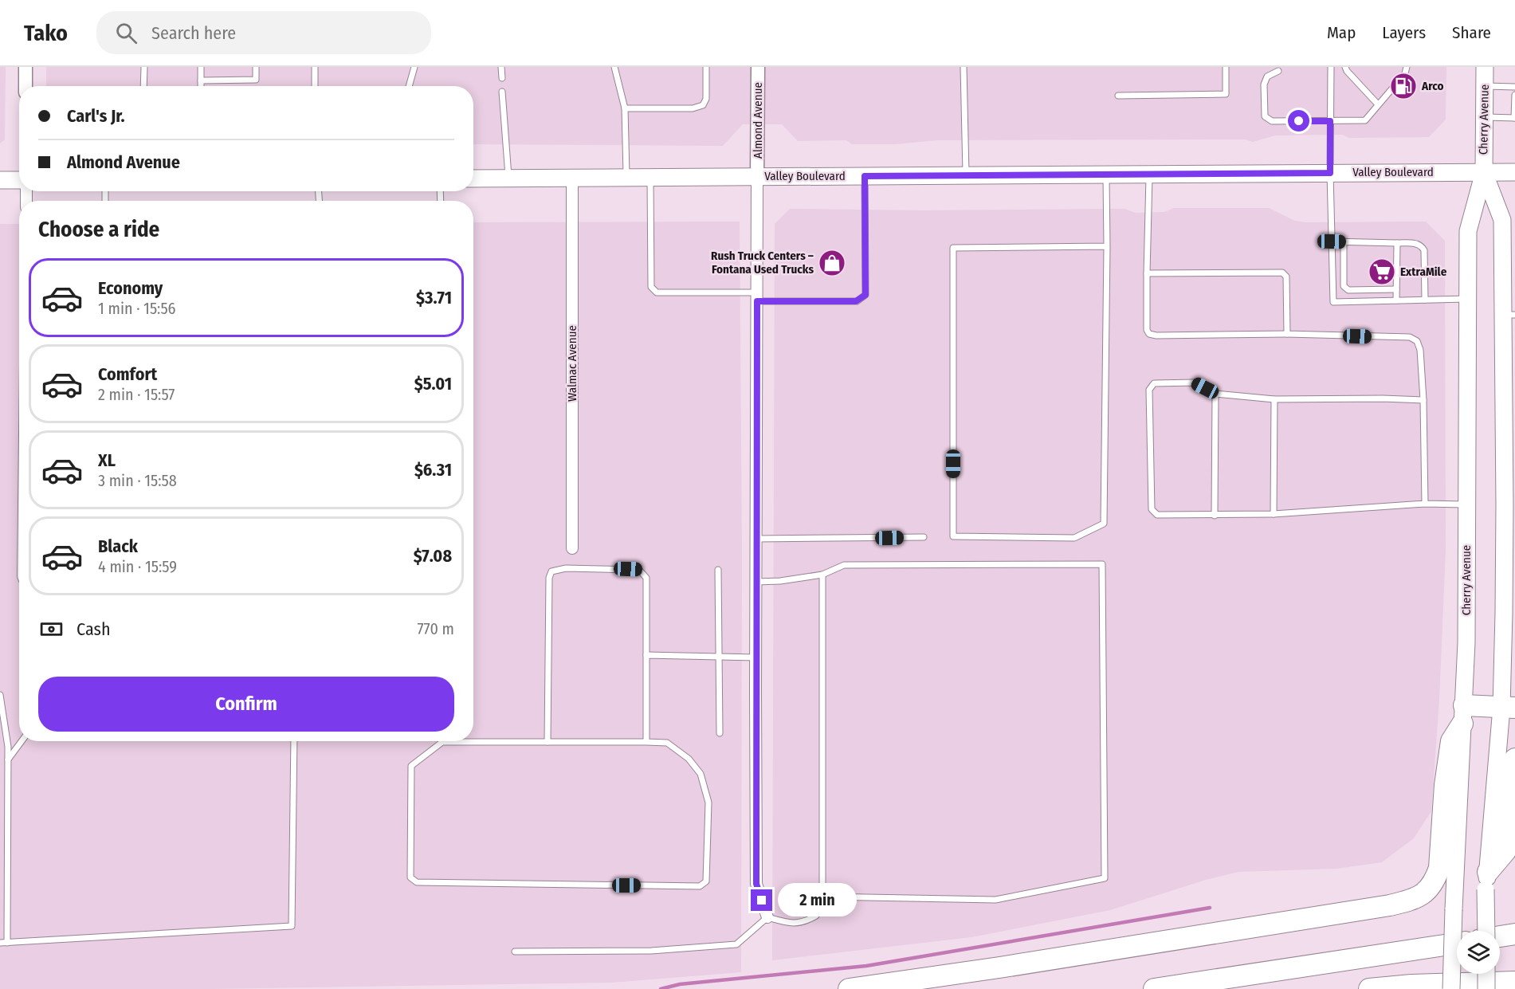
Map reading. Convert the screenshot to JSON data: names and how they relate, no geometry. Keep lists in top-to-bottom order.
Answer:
{
  "streets": {
    "main road": ["Cherry Avenue", "Valley Boulevard"],
    "street": ["Almond Avenue", "Walmac Avenue"]
  },
  "crossings": [
    ["Cherry Avenue", "Valley Boulevard"],
    ["Almond Avenue", "Valley Boulevard"],
    ["Valley Boulevard", "Walmac Avenue"]
  ],
  "places": {
    "fuel station": ["Arco"],
    "shop": ["Rush Truck Centers – Fontana Used Trucks"],
    "supermarket": ["ExtraMile"]
  },
  "page": {
    "header": "Tako",
    "search": "Search here",
    "nav": ["Map", "Layers", "Share"],
    "banner": ["Carl's Jr.", "Almond Avenue"],
    "heading": "Choose a ride",
    "list": [
      {
        "name": "Economy",
        "note": "1 min · 15:56",
        "value": "$3.71"
      },
      {
        "name": "Comfort",
        "note": "2 min · 15:57",
        "value": "$5.01"
      },
      {
        "name": "XL",
        "note": "3 min · 15:58",
        "value": "$6.31"
      },
      {
        "name": "Black",
        "note": "4 min · 15:59",
        "value": "$7.08"
      }
    ],
    "pay": ["Cash", "770 m"],
    "buttons": "Confirm",
    "bubble": "2 min"
  }
}
